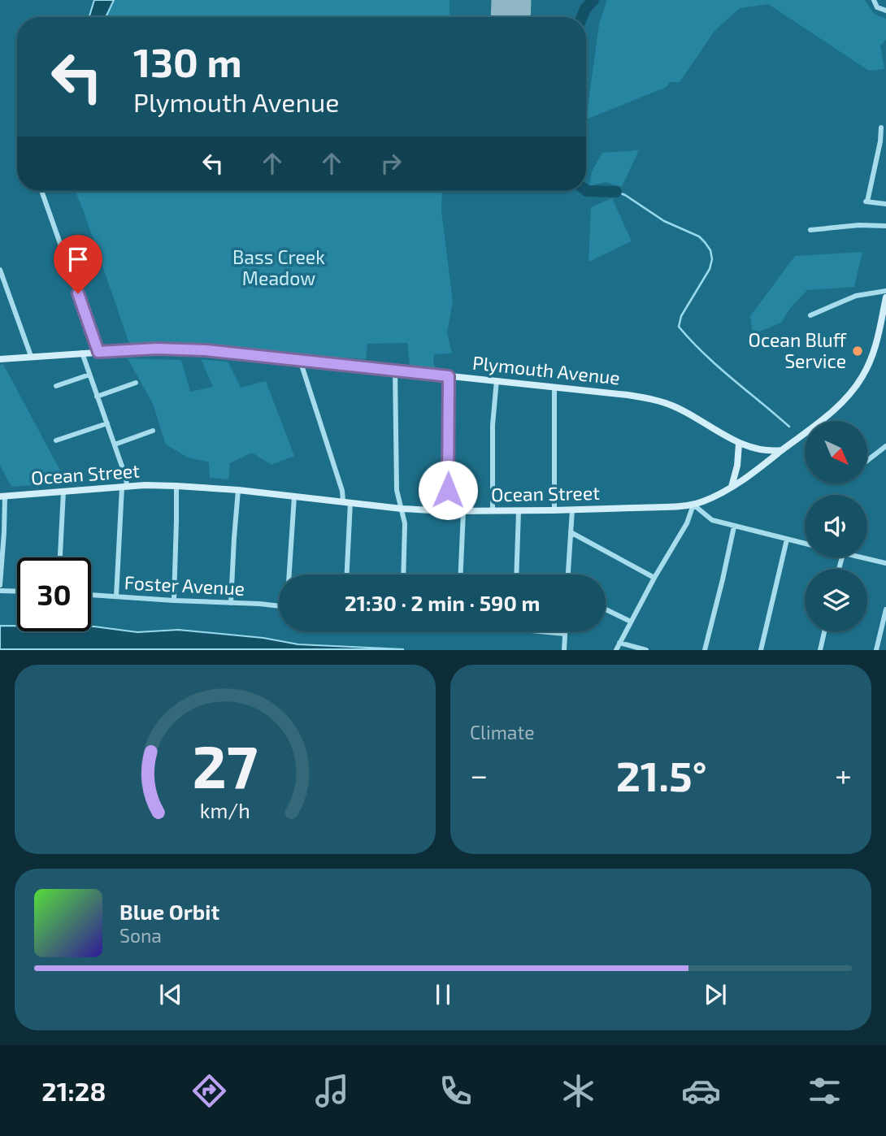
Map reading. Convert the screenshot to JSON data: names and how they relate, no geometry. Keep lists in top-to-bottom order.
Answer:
{
  "streets": {
    "main road": ["Plymouth Avenue", "Ocean Street"],
    "street": ["Foster Avenue"]
  },
  "crossings": [
    ["Plymouth Avenue", "Ocean Street"]
  ],
  "parks": ["Bass Creek Meadow"],
  "places": ["Ocean Bluff Service"],
  "north": "bottom right",
  "page": {
    "turn": ["130 m", "Plymouth Avenue"],
    "limit": "30",
    "trip": "21:30 · 2 min · 590 m",
    "tile": "Climate",
    "heat": ["−", "21.5°", "+"],
    "song": ["Blue Orbit", "Sona"],
    "tabs": "21:28",
    "gauge": ["27", "km/h"]
  }
}
